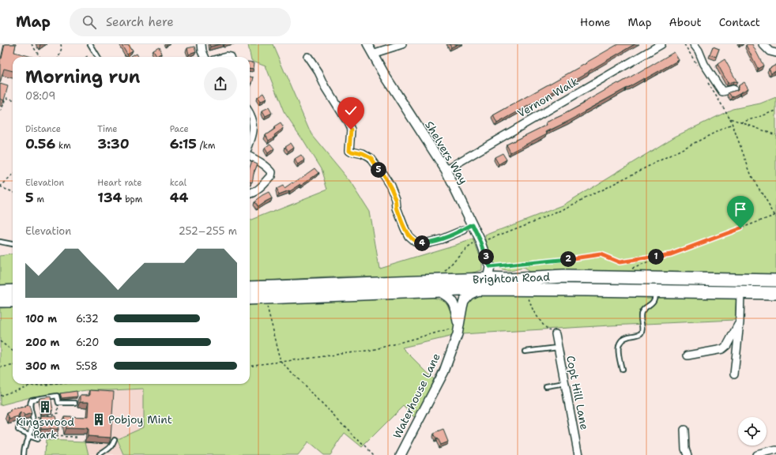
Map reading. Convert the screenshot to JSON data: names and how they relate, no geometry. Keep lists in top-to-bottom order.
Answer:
{
  "streets": {
    "highway": ["Brighton Road"],
    "street": [
      "Vernon Walk",
      "Shelvers Way",
      "Copt Hill Lane",
      "Waterhouse Lane"
    ]
  },
  "crossings": [
    ["Vernon Walk", "Shelvers Way"],
    ["Brighton Road", "Waterhouse Lane"]
  ],
  "places": {
    "building": ["Kingswood Park", "Pobjoy Mint"]
  },
  "page": {
    "header": "Map",
    "search": "Search here",
    "nav": [
      "Home",
      "Map",
      "About",
      "Contact"
    ],
    "heading": ["Morning run", "08:09"],
    "stats": [
      ["Distance", "0.56 km"],
      ["Time", "3:30"],
      ["Pace", "6:15 /km"],
      ["Elevation", "5 m"],
      ["Heart rate", "134 bpm"],
      ["kcal", "44"]
    ],
    "pins": [
      "5",
      "4",
      "1",
      "3",
      "2"
    ],
    "chart": ["Elevation", "252–255 m"],
    "list": [
      {
        "name": "100 m",
        "note": "6:32"
      },
      {
        "name": "200 m",
        "note": "6:20"
      },
      {
        "name": "300 m",
        "note": "5:58"
      }
    ]
  }
}
